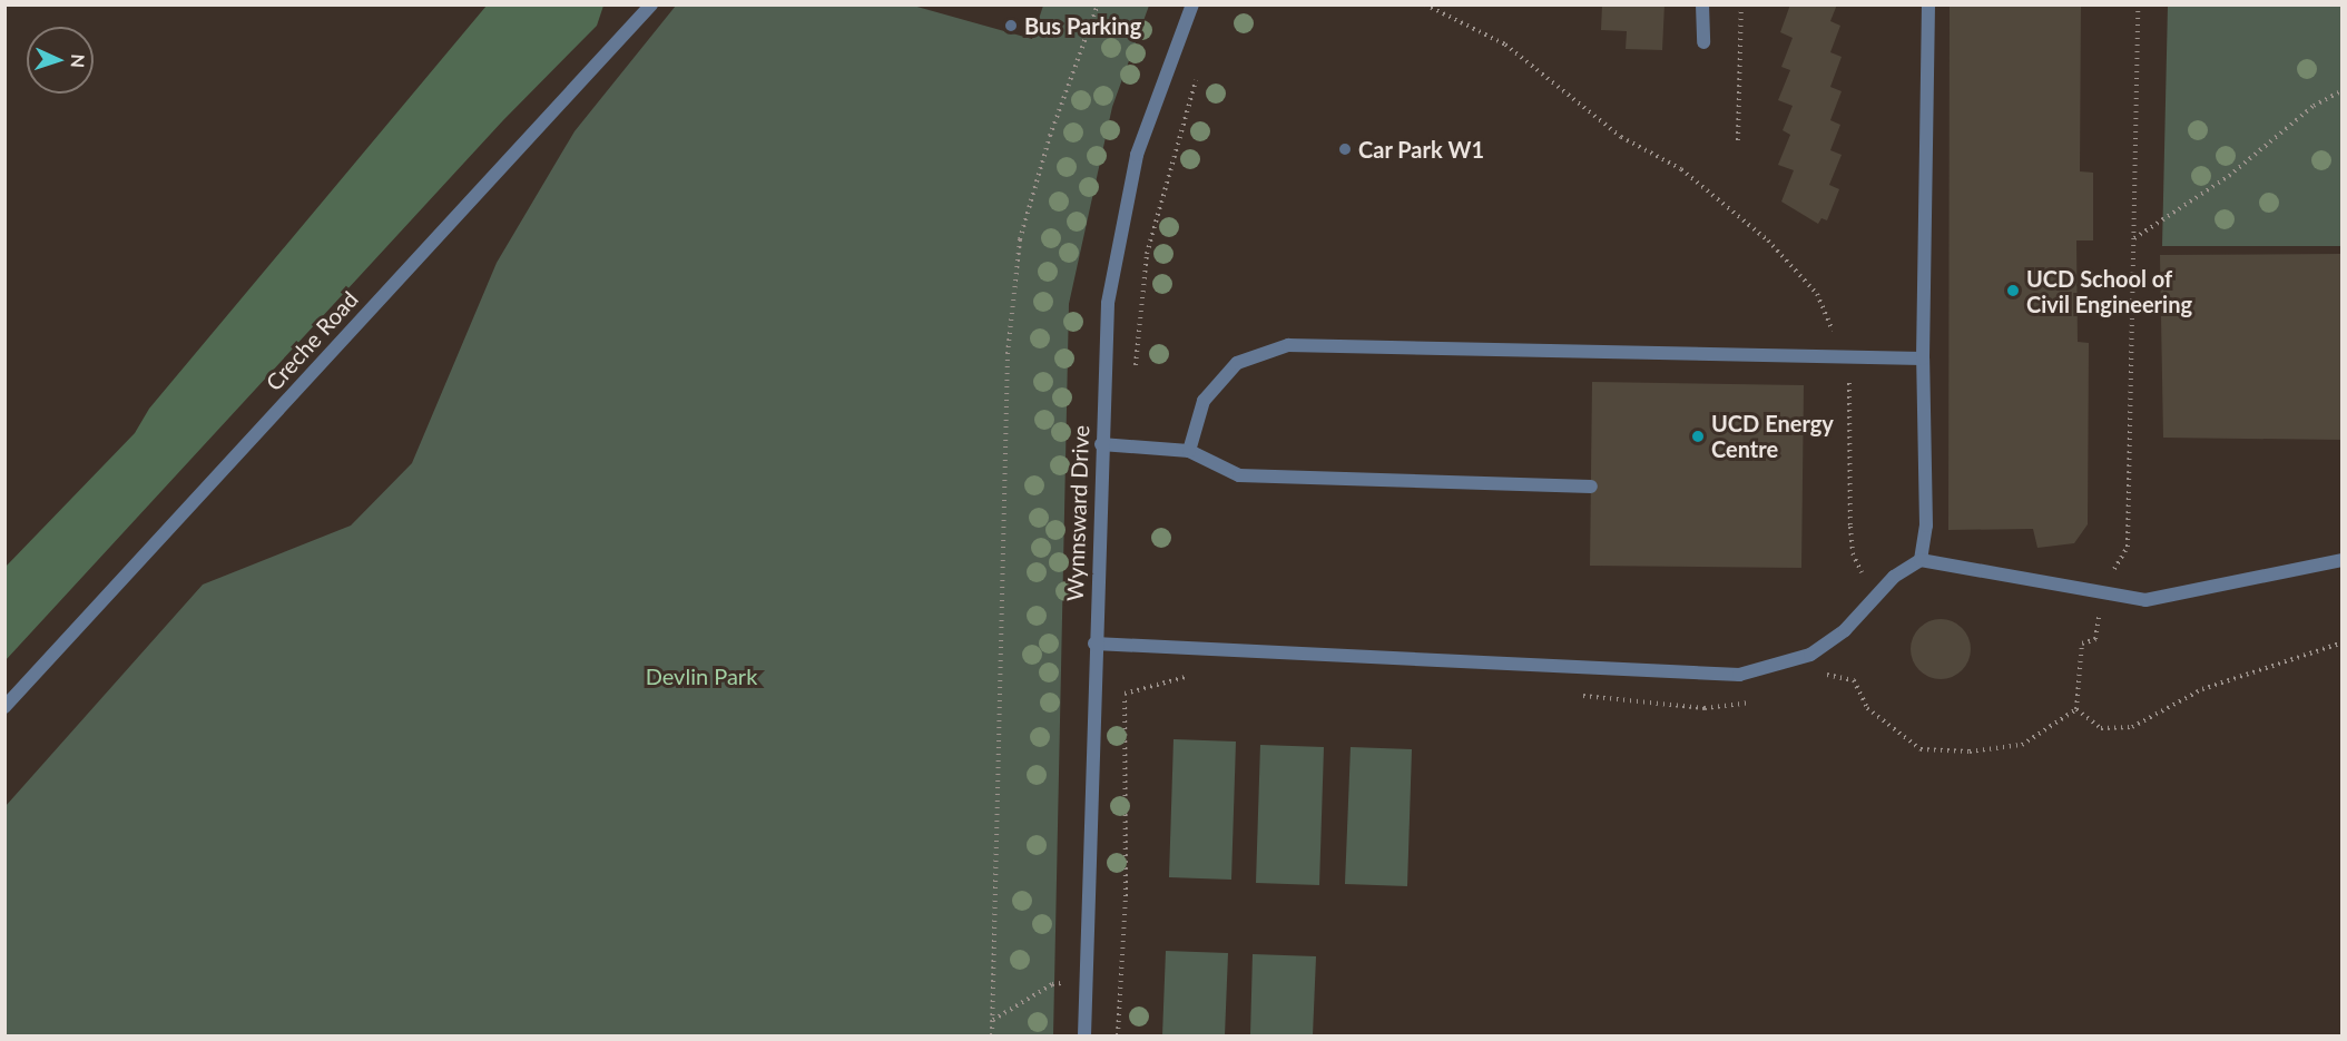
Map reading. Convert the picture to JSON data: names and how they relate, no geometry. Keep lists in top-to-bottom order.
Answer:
{
  "streets": {
    "street": ["Creche Road", "Wynnsward Drive"]
  },
  "parks": ["Devlin Park"],
  "places": [
    "Bus Parking",
    "Car Park W1",
    "UCD School of Civil Engineering",
    "UCD Energy Centre"
  ],
  "north": "right"
}
